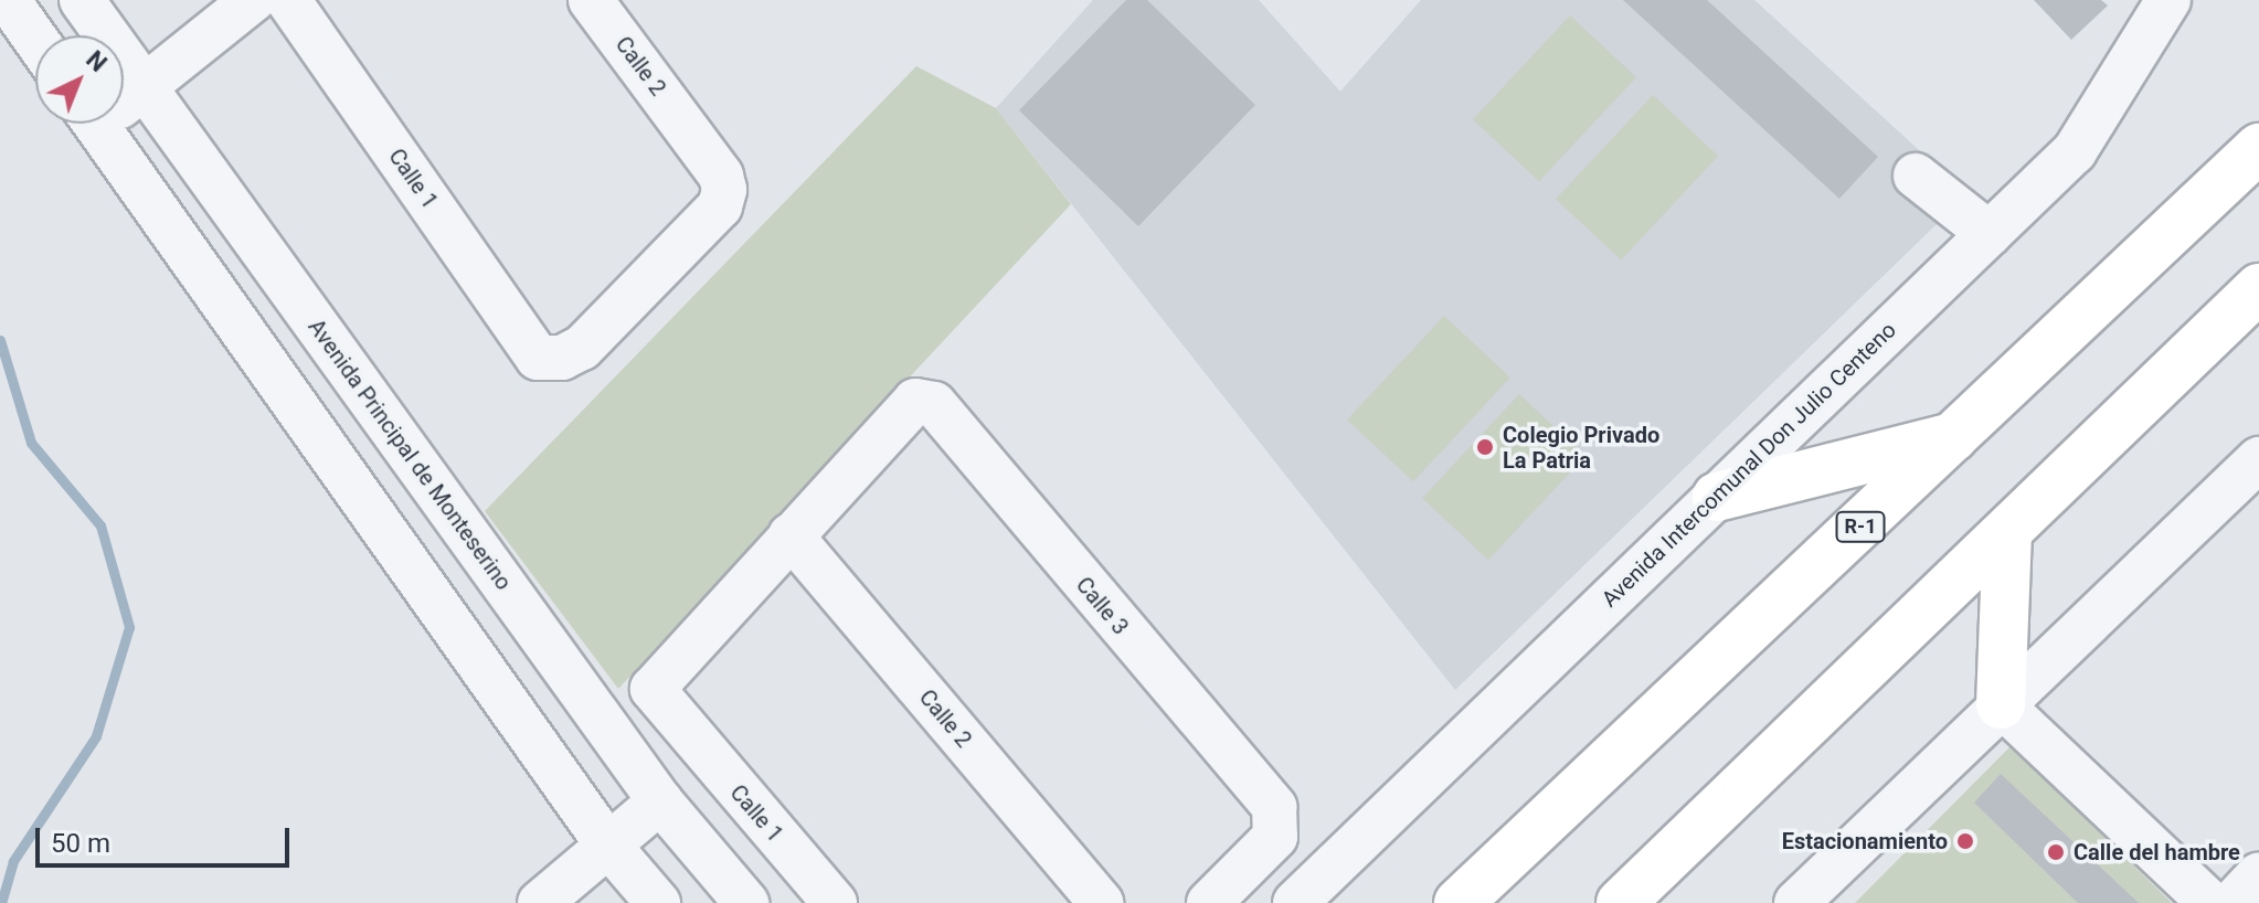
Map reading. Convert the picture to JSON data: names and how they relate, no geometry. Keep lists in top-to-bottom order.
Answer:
{
  "streets": {
    "main road": ["R-1"],
    "street": [
      "Calle 2",
      "Calle 1",
      "Avenida Principal de Monteserino",
      "Avenida Intercomunal Don Julio Centeno",
      "Calle 3"
    ]
  },
  "crossings": [
    ["Calle 2", "Calle 1"],
    ["Calle 2", "Calle 3"],
    ["Calle 1", "Calle 3"]
  ],
  "places": ["Colegio Privado La Patria", "Estacionamiento", "Calle del hambre"],
  "scale_bar": "50 m",
  "north": "top right"
}
